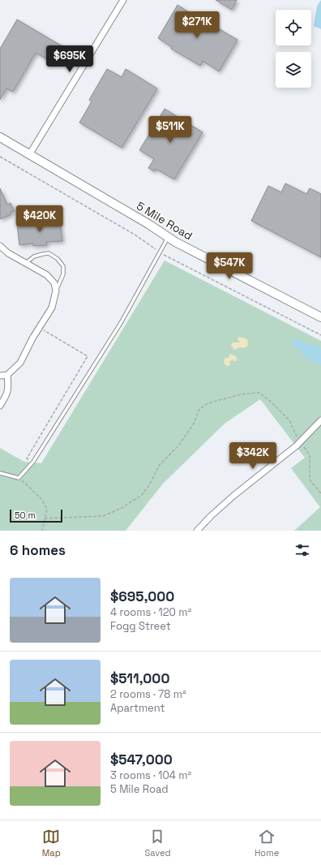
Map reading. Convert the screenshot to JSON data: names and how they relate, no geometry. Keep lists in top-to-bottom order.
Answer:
{
  "streets": {
    "street": ["5 Mile Road"]
  },
  "scale_bar": "50 m",
  "page": {
    "price": [
      "$271K",
      "$695K",
      "$511K",
      "$420K",
      "$547K",
      "$342K"
    ],
    "scale": "50 m",
    "heading": "6 homes",
    "list": [
      {
        "name": "$695,000",
        "note": "4 rooms · 120 m² · Fogg Street"
      },
      {
        "name": "$511,000",
        "note": "2 rooms · 78 m² · Apartment"
      },
      {
        "name": "$547,000",
        "note": "3 rooms · 104 m² · 5 Mile Road"
      }
    ],
    "tabs": ["Map", "Saved", "Home"]
  }
}
